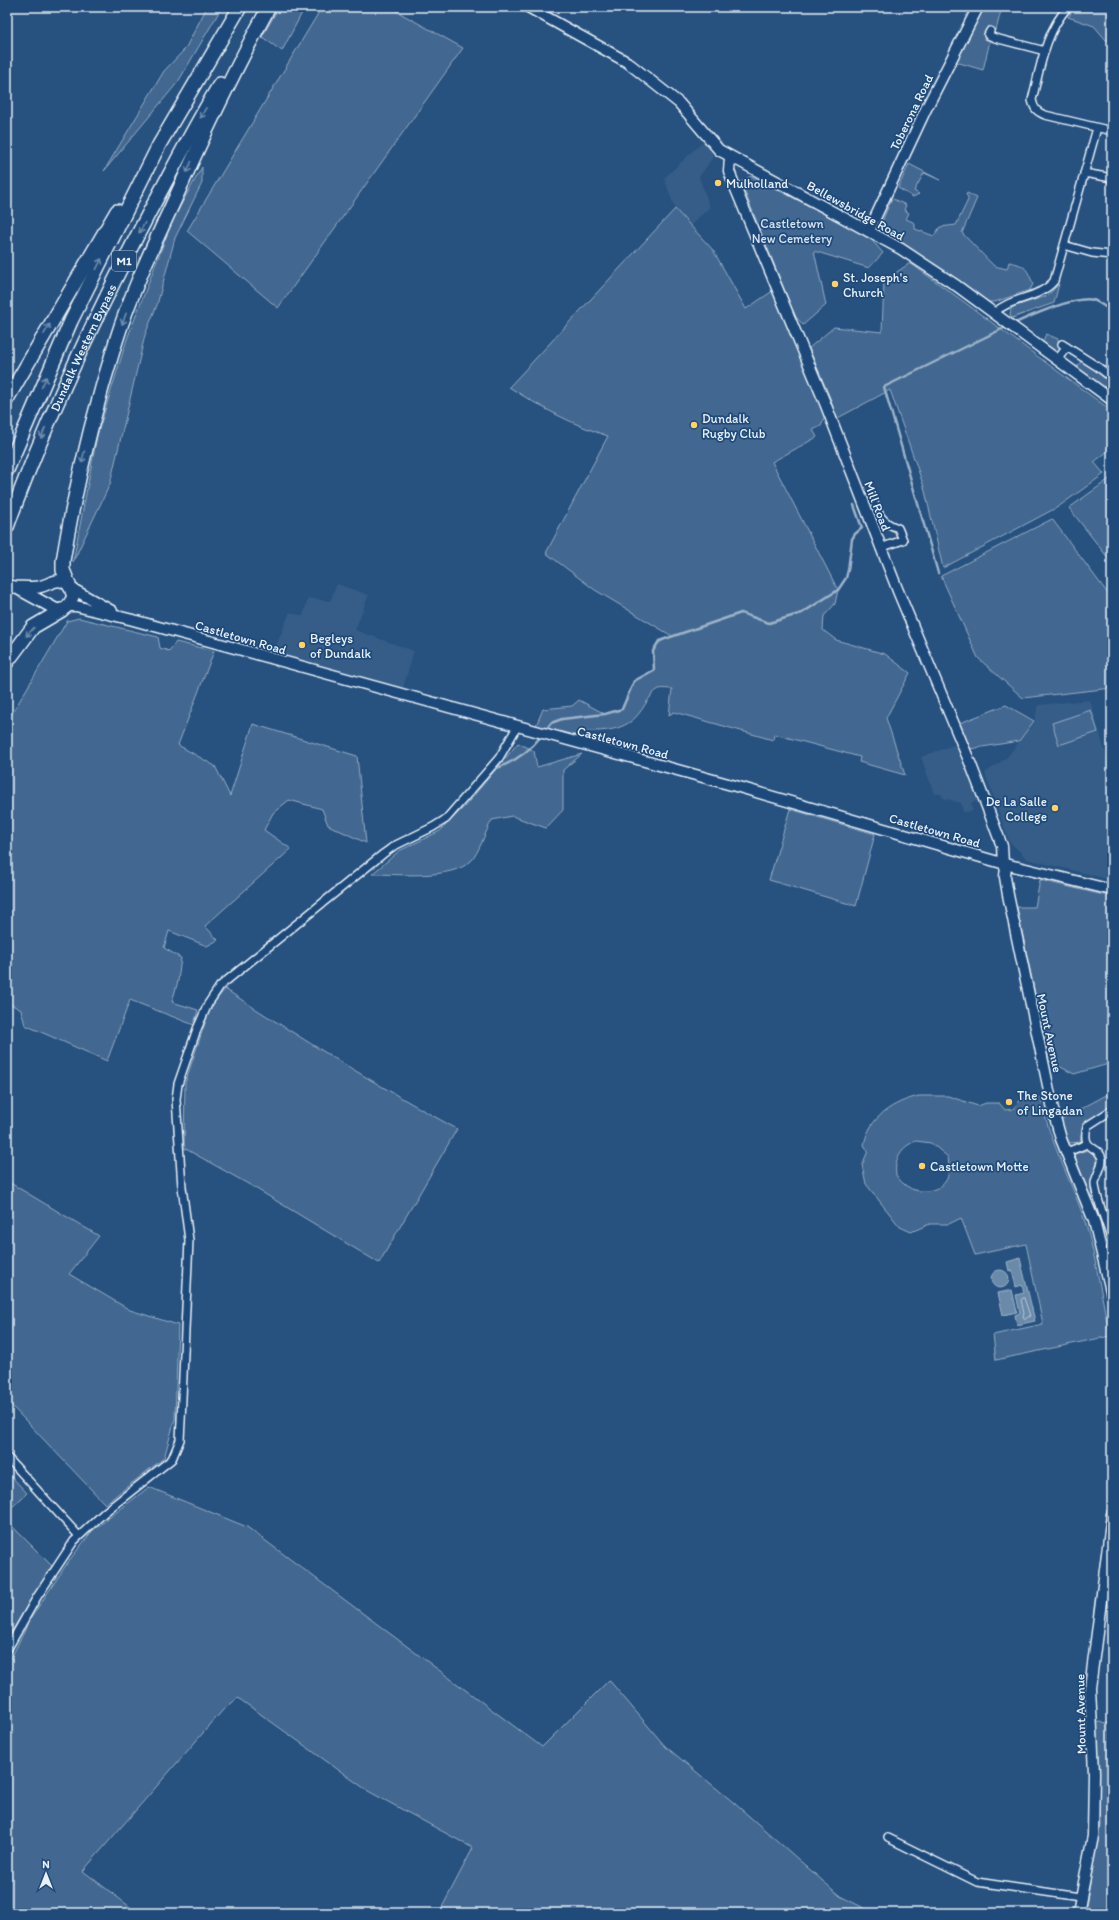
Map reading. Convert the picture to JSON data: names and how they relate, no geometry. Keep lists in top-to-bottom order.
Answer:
{
  "streets": {
    "highway": ["M1", "Dundalk Western Bypass"],
    "street": [
      "Toberona Road",
      "Bellewsbridge Road",
      "Mill Road",
      "Castletown Road",
      "Mount Avenue"
    ]
  },
  "crossings": [
    ["Toberona Road", "Bellewsbridge Road"],
    ["Bellewsbridge Road", "Mill Road"],
    ["Mill Road", "Castletown Road"],
    ["Mill Road", "Mount Avenue"],
    ["Castletown Road", "Mount Avenue"]
  ],
  "parks": ["Castletown New Cemetery"],
  "places": [
    "Mulholland",
    "St. Joseph's Church",
    "Dundalk Rugby Club",
    "Begleys of Dundalk",
    "De La Salle College",
    "The Stone of Lingadan",
    "Castletown Motte"
  ],
  "north": "top"
}
